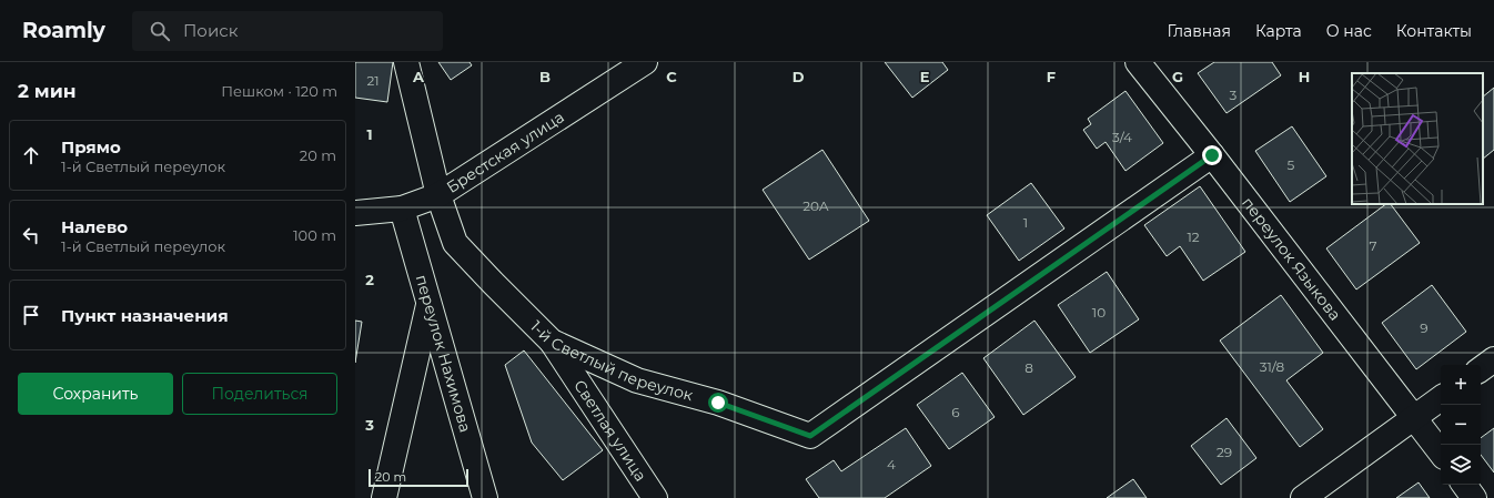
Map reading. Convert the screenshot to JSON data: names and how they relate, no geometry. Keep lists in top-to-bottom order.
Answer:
{
  "streets": {
    "street": [
      "Брестская улица",
      "переулок Языкова",
      "переулок Нахимова",
      "1-й Светлый переулок",
      "Светлая улица"
    ]
  },
  "crossings": [
    ["Брестская улица", "переулок Нахимова"],
    ["Брестская улица", "1-й Светлый переулок"],
    ["переулок Языкова", "1-й Светлый переулок"],
    ["1-й Светлый переулок", "Светлая улица"]
  ],
  "house_numbers": [
    "21",
    "3",
    "3/4",
    "5",
    "20А",
    "1",
    "12",
    "7",
    "10",
    "9",
    "31/8",
    "8",
    "6",
    "29",
    "4"
  ],
  "scale_bar": "20 m",
  "page": {
    "header": "Roamly",
    "search": "Поиск",
    "nav": [
      "Главная",
      "Карта",
      "О нас",
      "Контакты"
    ],
    "heading": ["2 мин", "Пешком · 120 m"],
    "list": [
      ["Прямо", "1-й Светлый переулок", "20 m"],
      ["Налево", "1-й Светлый переулок", "100 m"],
      "Пункт назначения"
    ],
    "buttons": ["Сохранить", "Поделиться"],
    "map_buttons": ["+", "−"],
    "scale": "20 m"
  },
  "grid": {
    "columns": [
      "A",
      "B",
      "C",
      "D",
      "E",
      "F",
      "G",
      "H"
    ],
    "rows": ["1", "2", "3"]
  }
}
